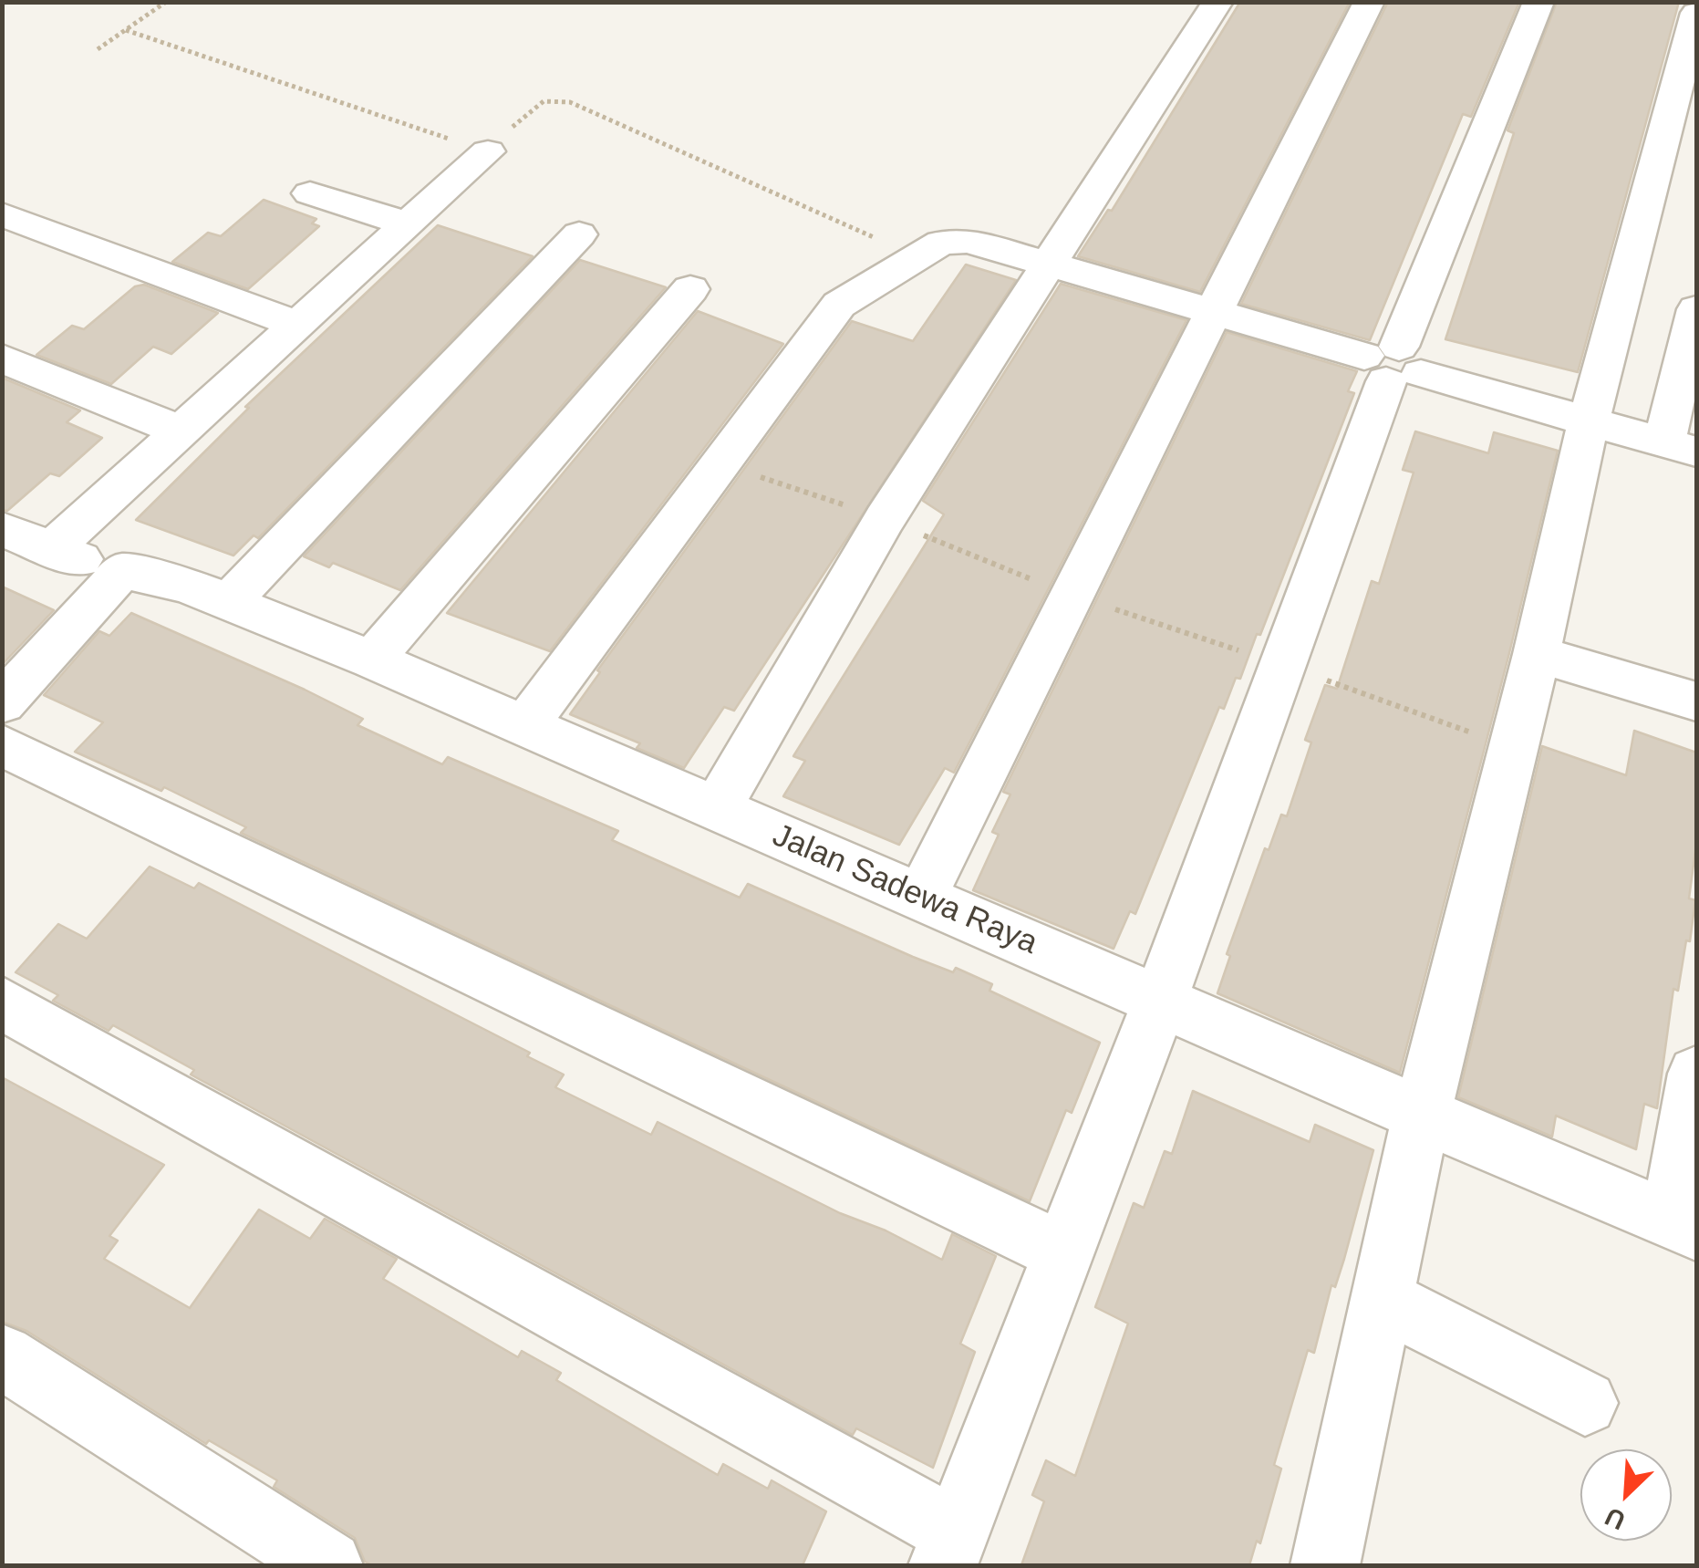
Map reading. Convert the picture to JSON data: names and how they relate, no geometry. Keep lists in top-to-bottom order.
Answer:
{
  "streets": {
    "street": ["Jalan Sadewa Raya"]
  },
  "north": "bottom left"
}
